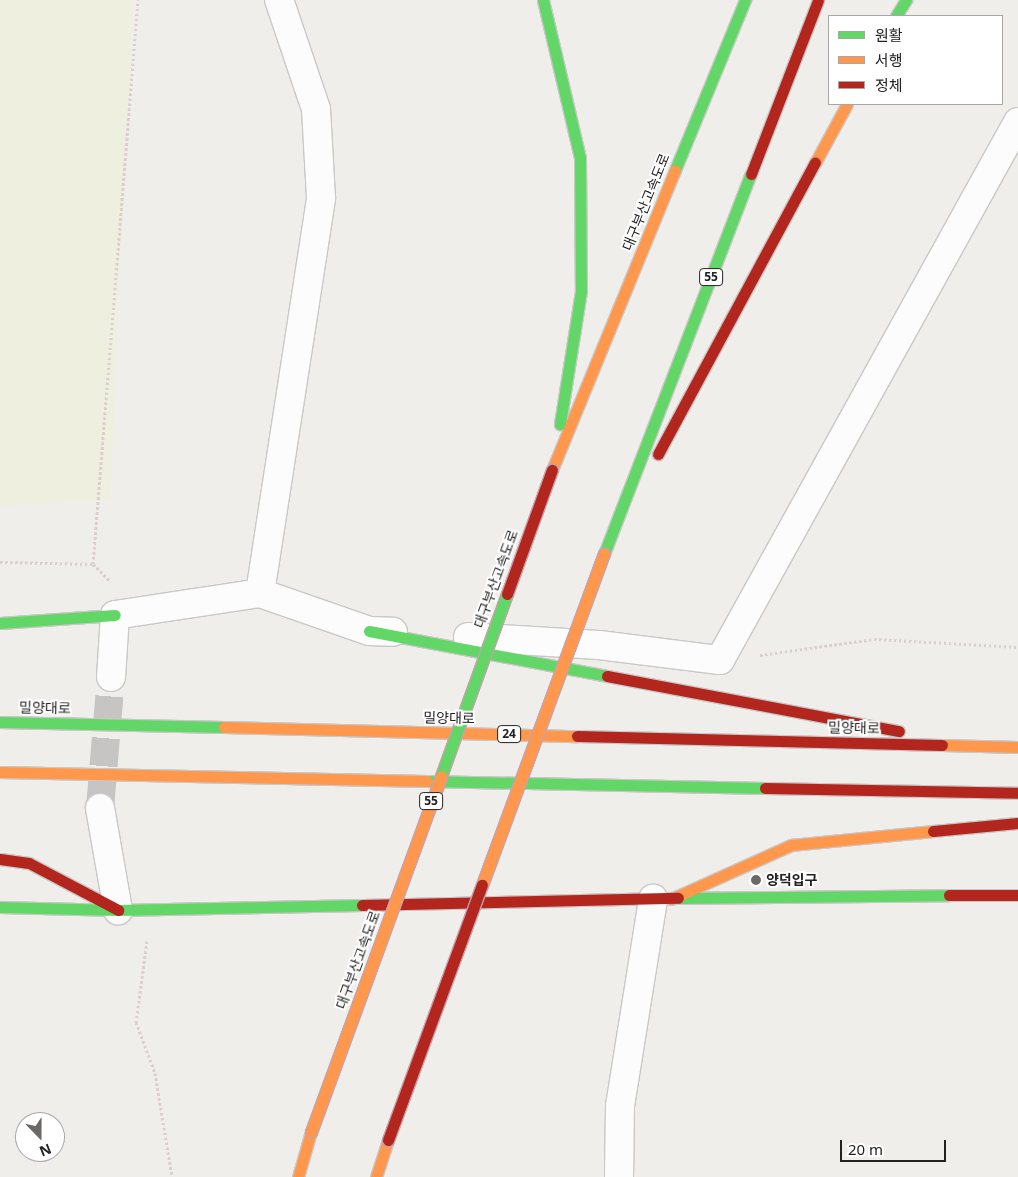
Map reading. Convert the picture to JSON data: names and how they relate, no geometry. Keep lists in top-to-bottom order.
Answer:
{
  "streets": {
    "main road": [
      "대구부산고속도로",
      "55",
      "밀양대로",
      "24"
    ]
  },
  "places": ["양덕입구"],
  "legend": ["원활", "서행", "정체"],
  "scale_bar": "20 m",
  "north": "bottom"
}
